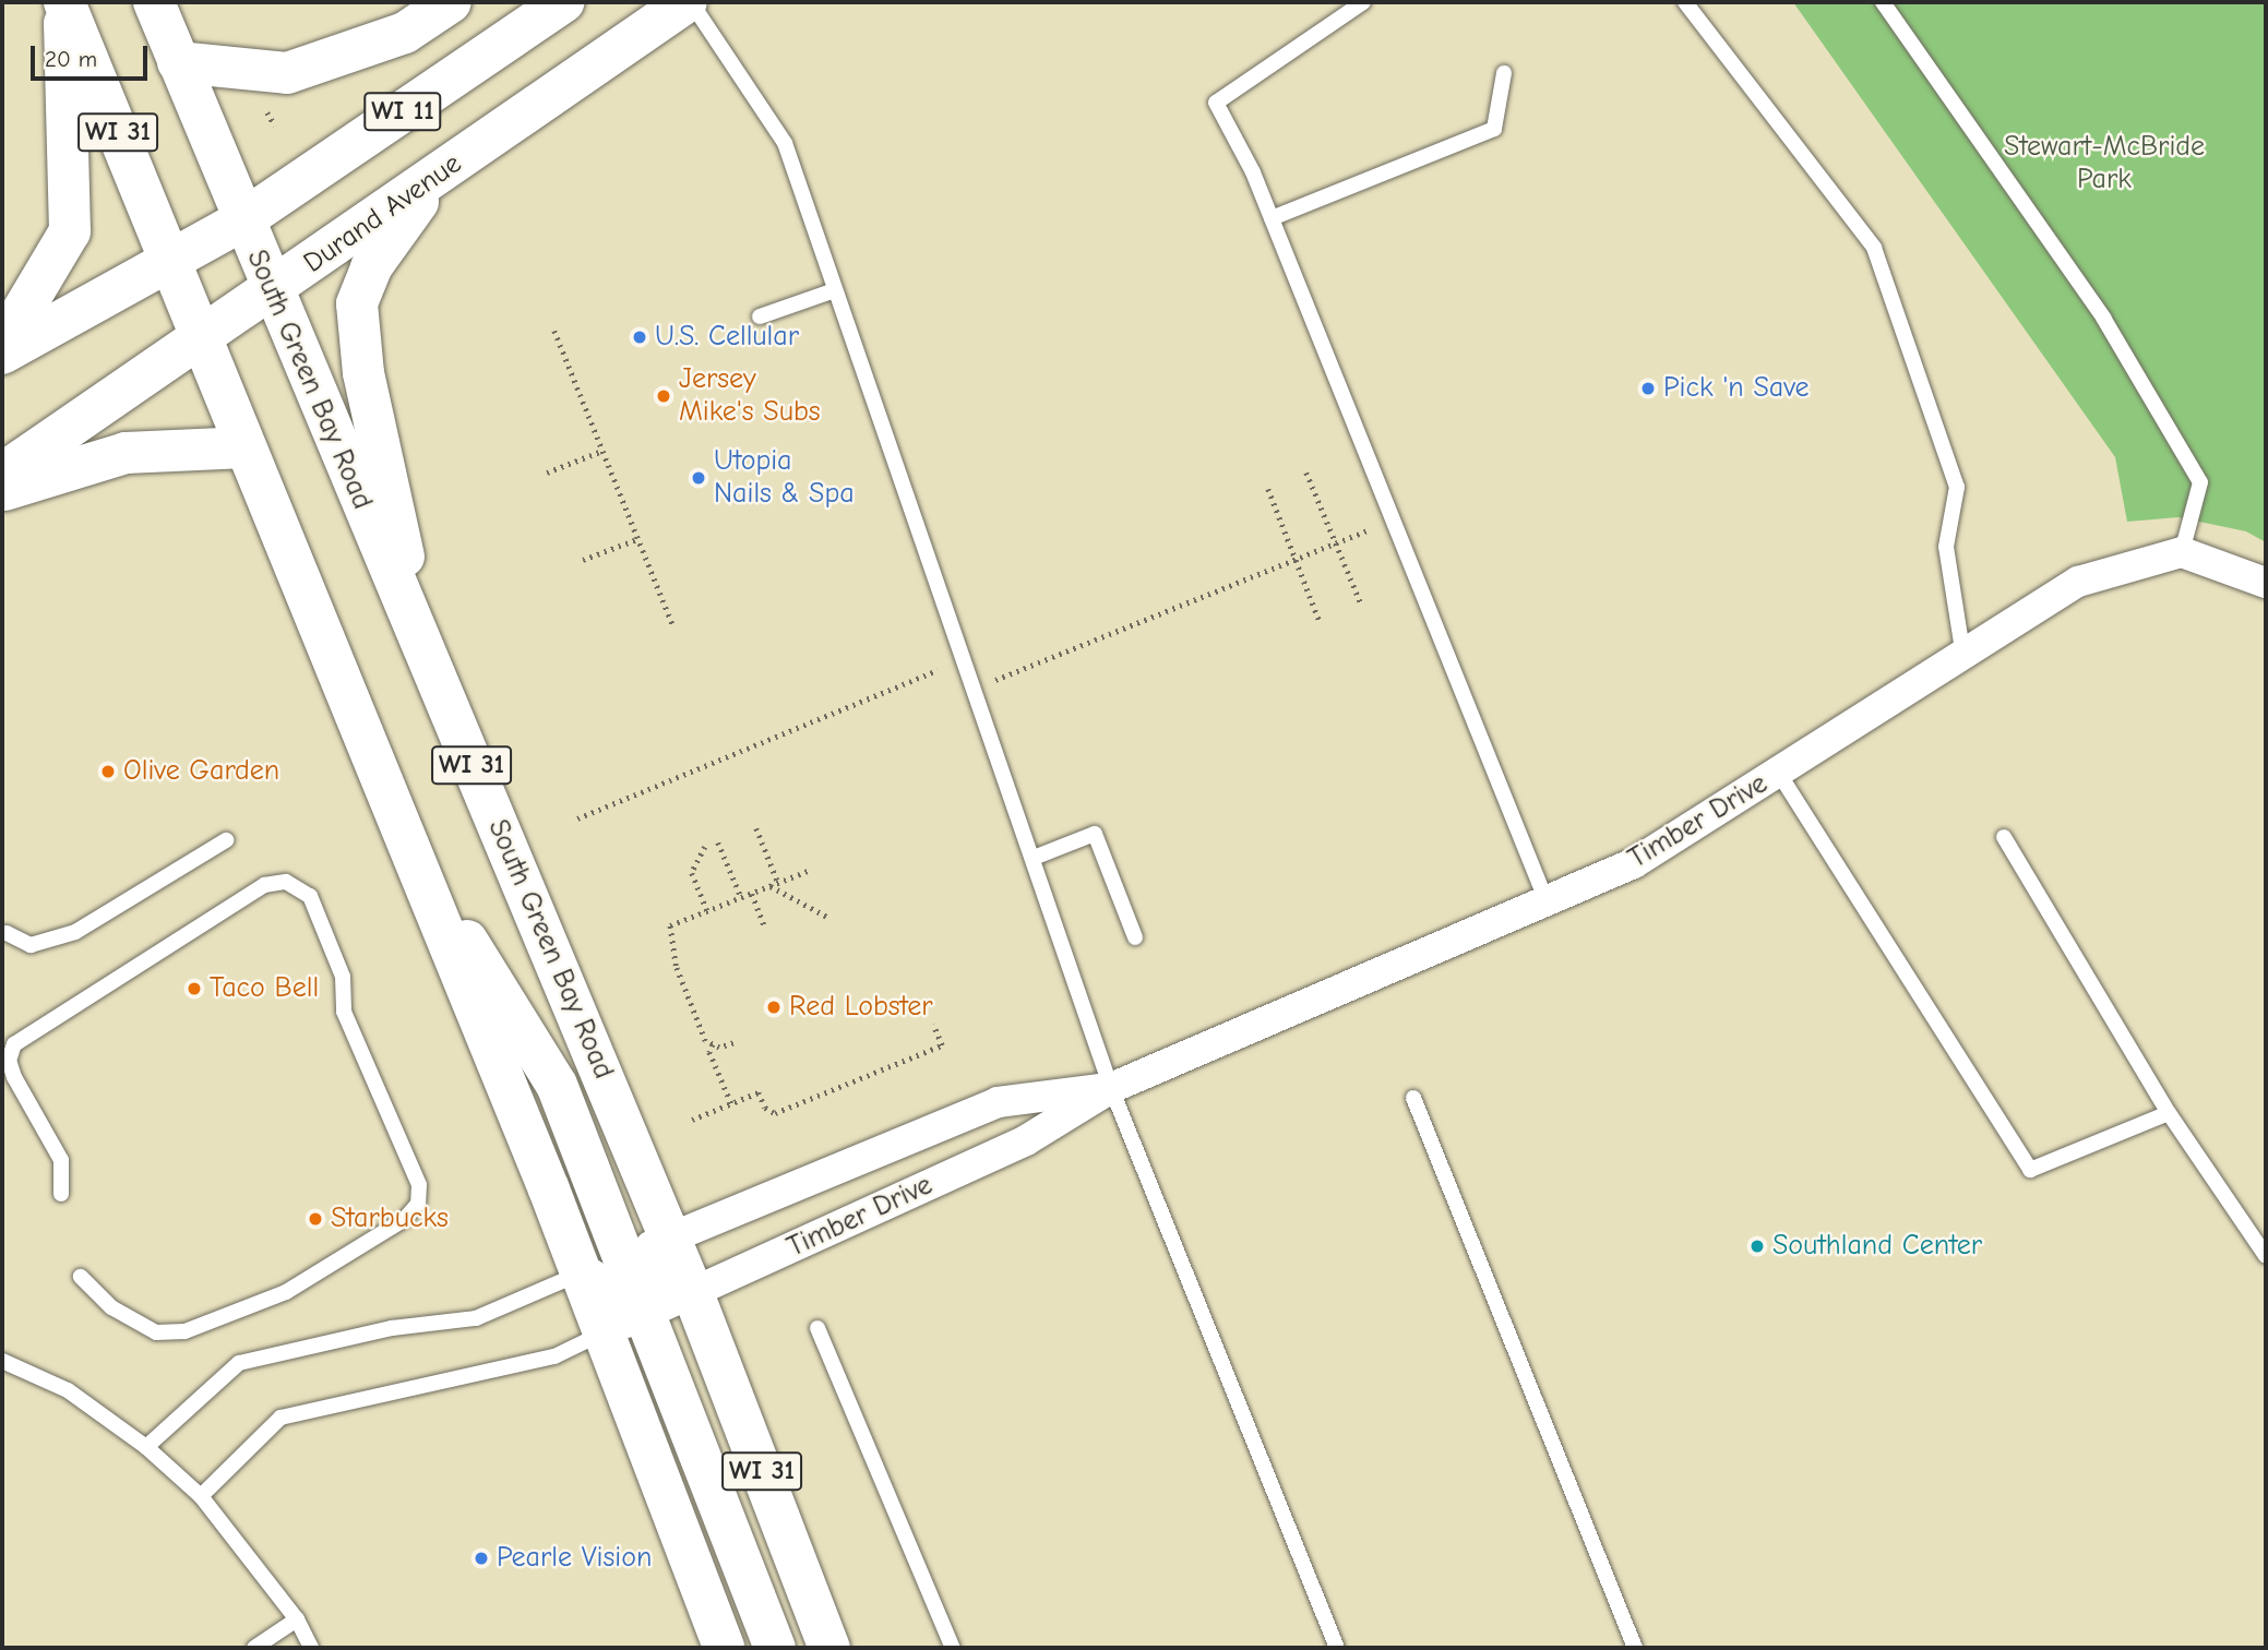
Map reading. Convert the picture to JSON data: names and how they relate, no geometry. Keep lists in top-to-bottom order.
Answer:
{
  "streets": {
    "main road": [
      "WI 11",
      "WI 31",
      "Durand Avenue",
      "South Green Bay Road"
    ],
    "street": ["Timber Drive"]
  },
  "crossings": [
    ["WI 11", "WI 31"],
    ["WI 11", "South Green Bay Road"],
    ["WI 31", "Durand Avenue"],
    ["WI 31", "Timber Drive"],
    ["Durand Avenue", "South Green Bay Road"],
    ["South Green Bay Road", "Timber Drive"]
  ],
  "parks": ["Stewart-McBride Park"],
  "places": [
    "U.S. Cellular",
    "Pick 'n Save",
    "Jersey Mike's Subs",
    "Utopia Nails & Spa",
    "Olive Garden",
    "Taco Bell",
    "Red Lobster",
    "Starbucks",
    "Southland Center",
    "Pearle Vision"
  ],
  "scale_bar": "20 m"
}
